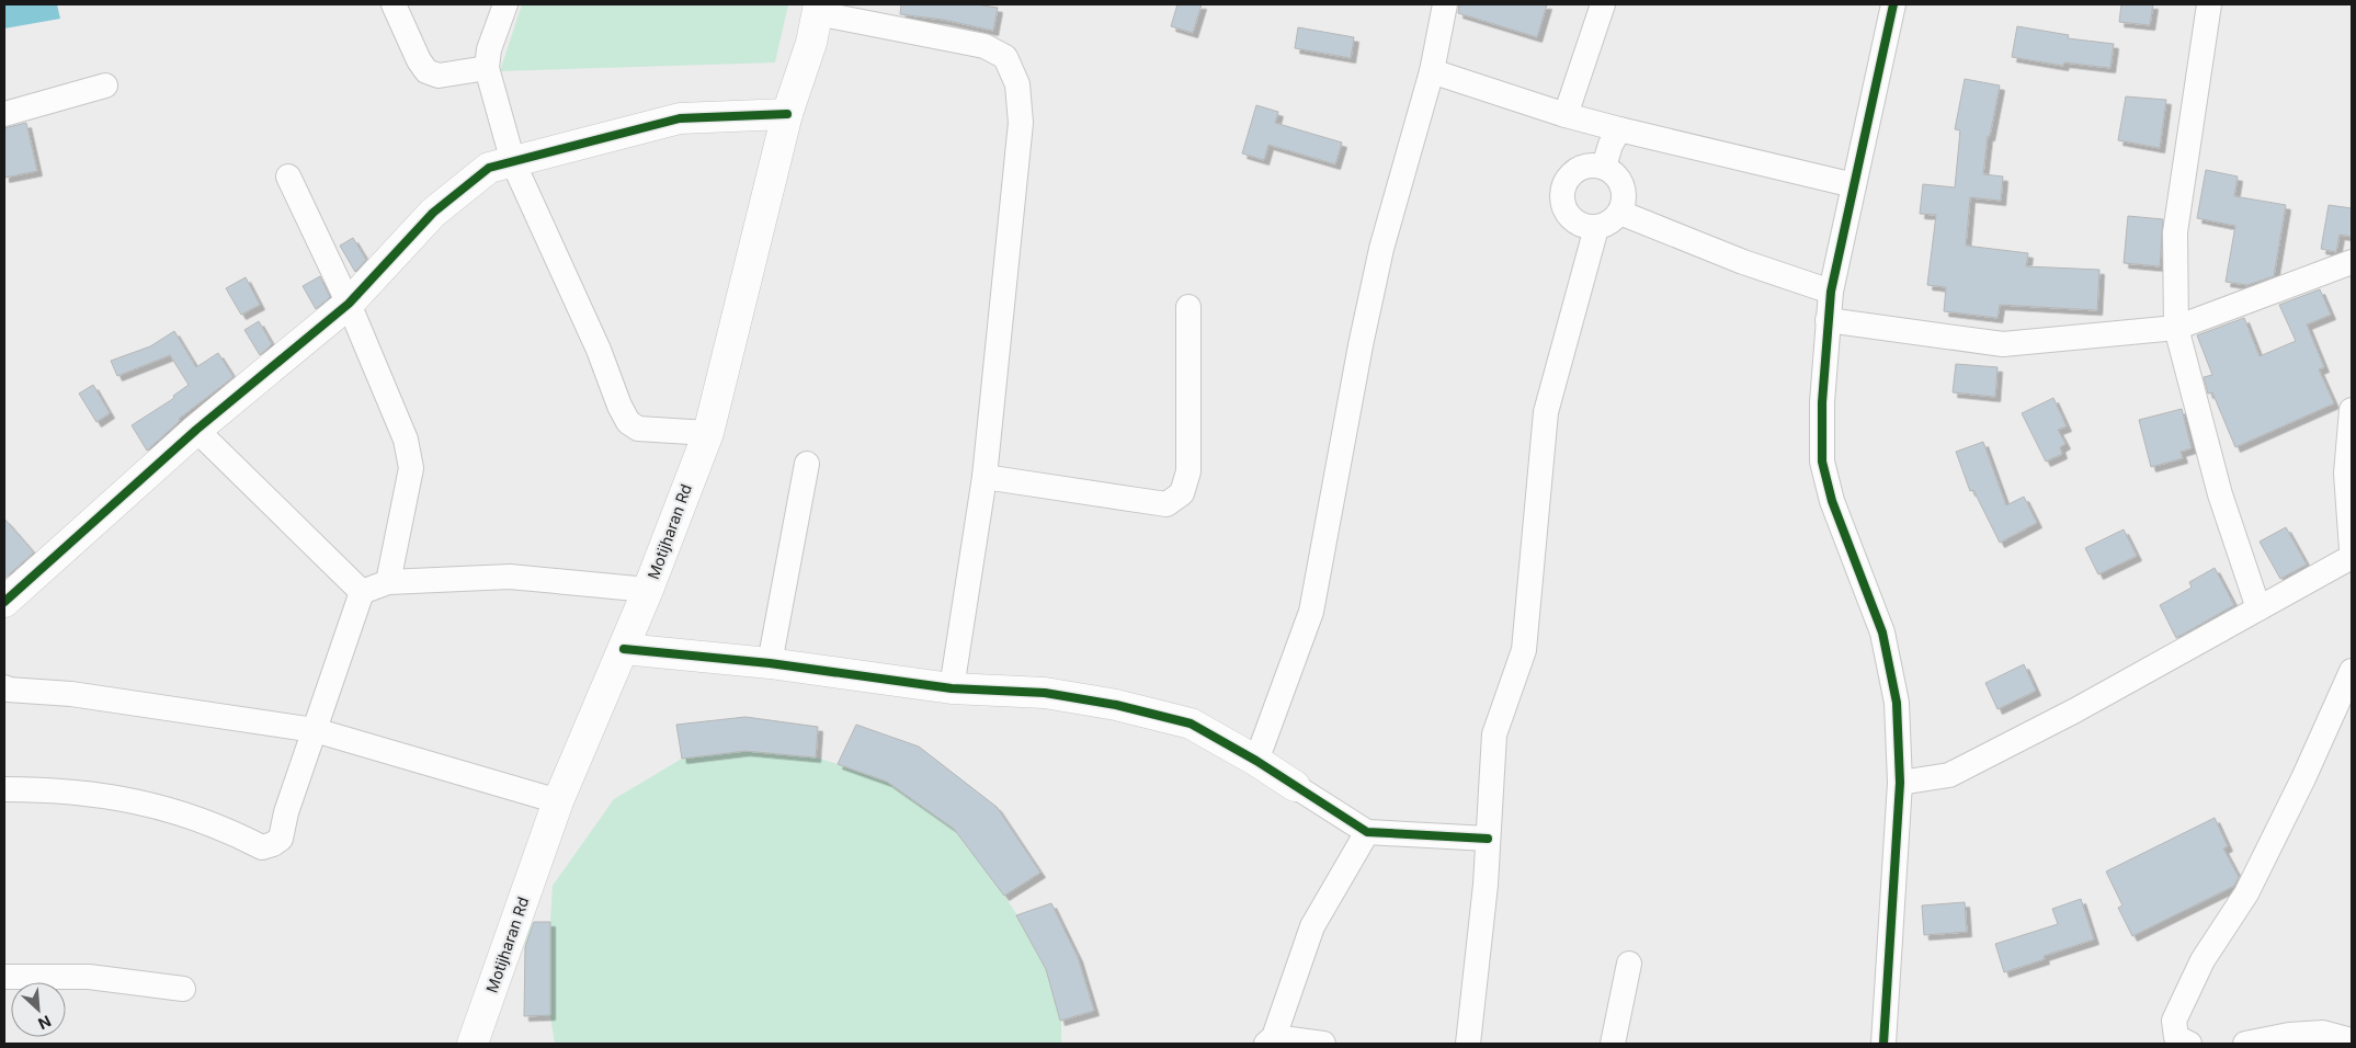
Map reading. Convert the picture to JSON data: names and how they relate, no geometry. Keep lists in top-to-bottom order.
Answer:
{
  "streets": {
    "street": ["Motijharan Rd"]
  },
  "north": "bottom right"
}
